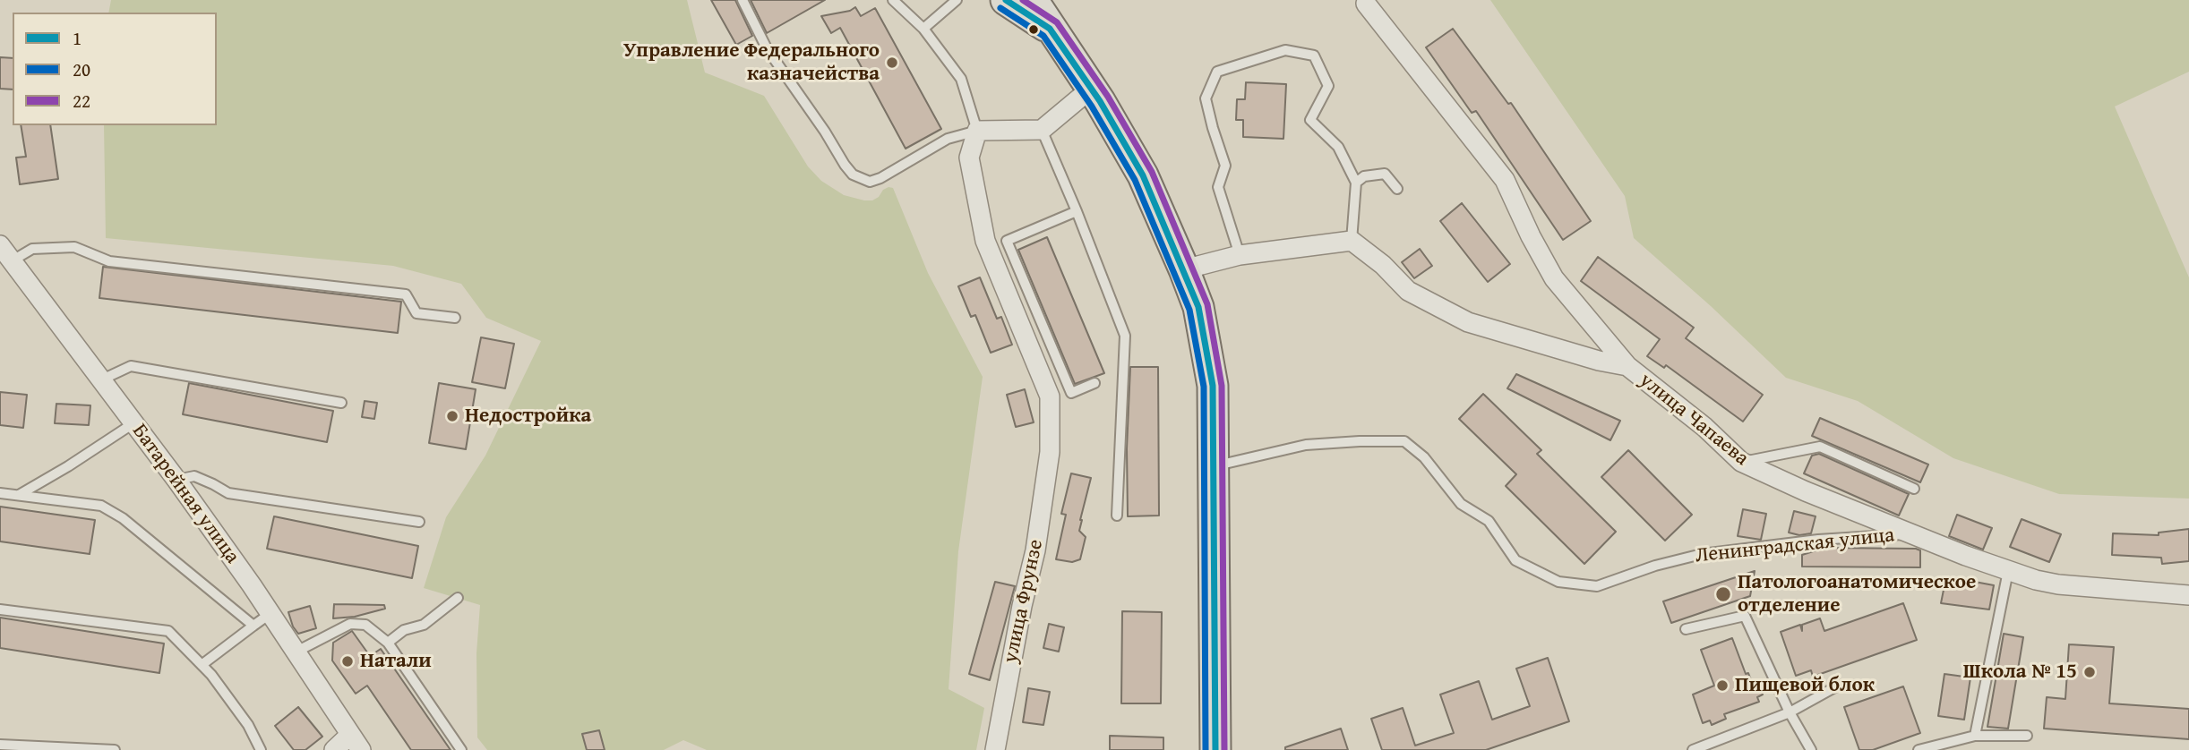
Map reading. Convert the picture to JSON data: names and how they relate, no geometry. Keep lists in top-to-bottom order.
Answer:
{
  "streets": {
    "street": ["улица Чапаева", "Батарейная улица", "улица Фрунзе"],
    "lane": ["Ленинградская улица"]
  },
  "crossings": [
    ["улица Чапаева", "Ленинградская улица"]
  ],
  "places": [
    "Управление Федерального казначейства",
    "Недостройка",
    "Патологоанатомическое отделение",
    "Натали",
    "Школа № 15",
    "Пищевой блок"
  ],
  "lines": ["transit line 1", "transit line 22", "transit line 20"],
  "legend": ["1", "20", "22"]
}
